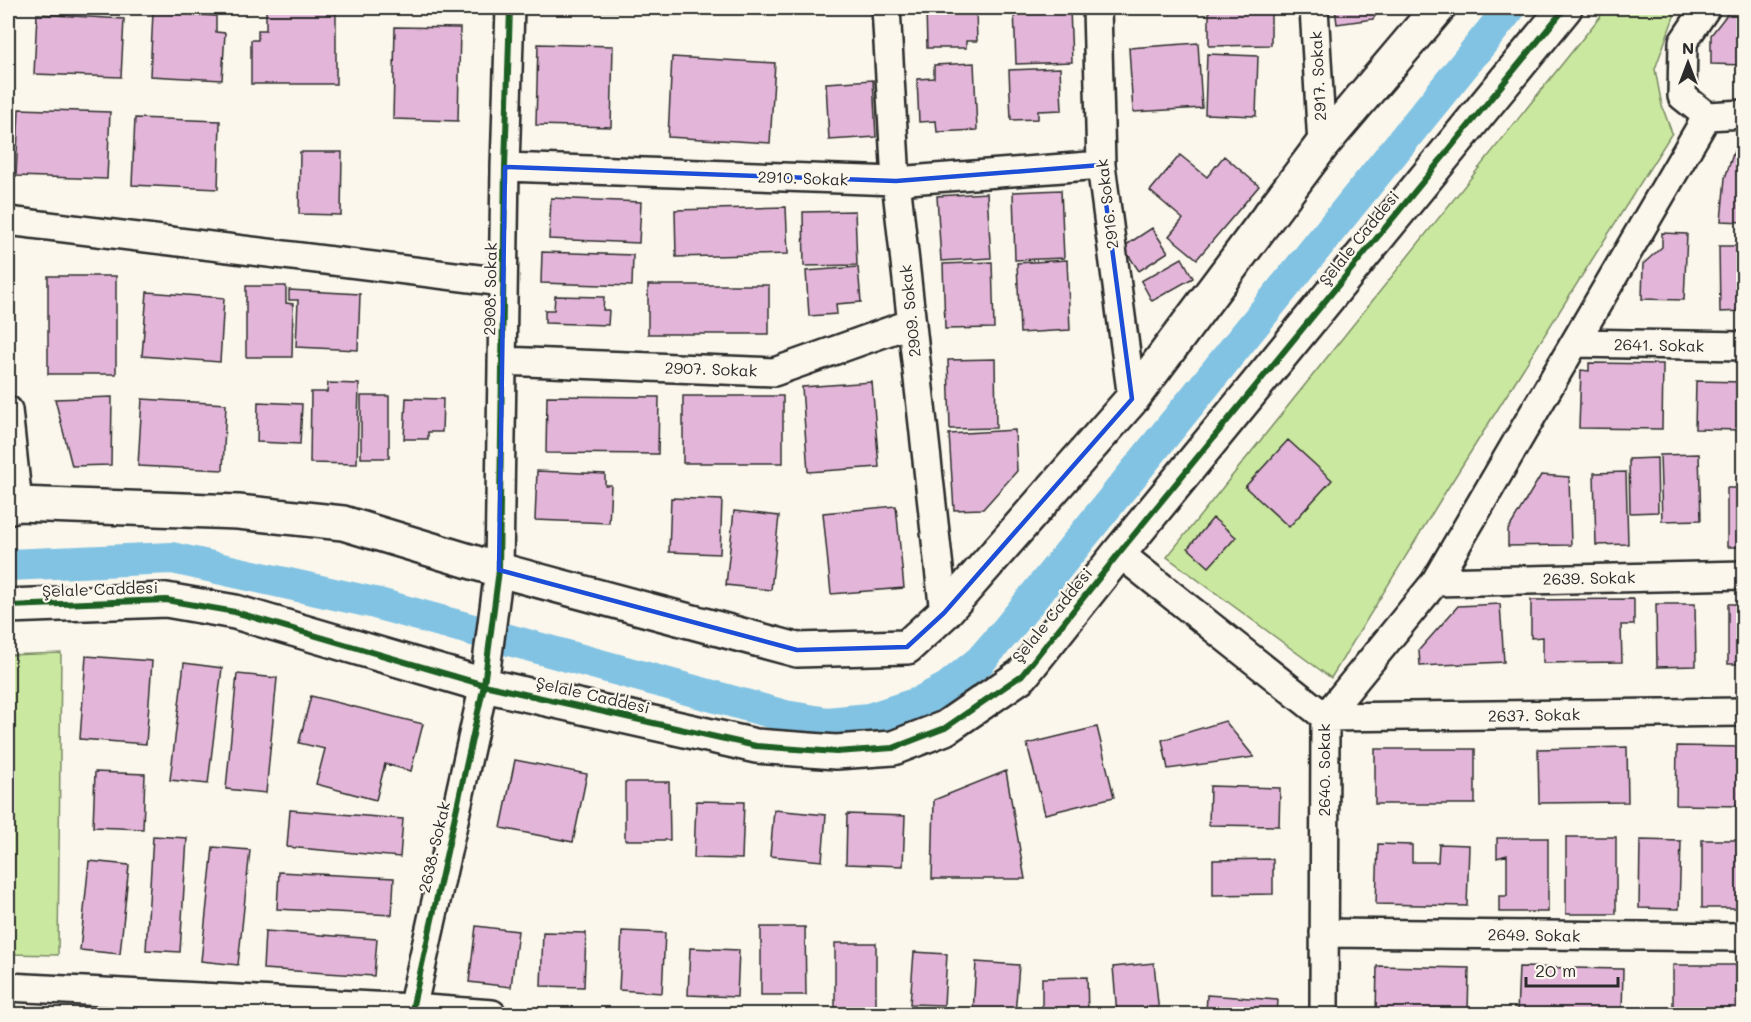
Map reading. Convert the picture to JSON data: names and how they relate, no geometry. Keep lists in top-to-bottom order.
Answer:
{
  "streets": {
    "street": [
      "2917. Sokak",
      "2910. Sokak",
      "2916. Sokak",
      "Şelale Caddesi",
      "2908. Sokak",
      "2909. Sokak",
      "2641. Sokak",
      "2907. Sokak",
      "2639. Sokak",
      "2637. Sokak",
      "2640. Sokak",
      "2638. Sokak",
      "2649. Sokak"
    ]
  },
  "crossings": [
    ["2910. Sokak", "2916. Sokak"],
    ["2910. Sokak", "2908. Sokak"],
    ["2910. Sokak", "2909. Sokak"],
    ["Şelale Caddesi", "2640. Sokak"],
    ["Şelale Caddesi", "2638. Sokak"],
    ["2908. Sokak", "2907. Sokak"],
    ["2908. Sokak", "2638. Sokak"],
    ["2909. Sokak", "2907. Sokak"],
    ["2637. Sokak", "2640. Sokak"],
    ["2640. Sokak", "2649. Sokak"]
  ],
  "scale_bar": "20 m",
  "north": "top"
}
